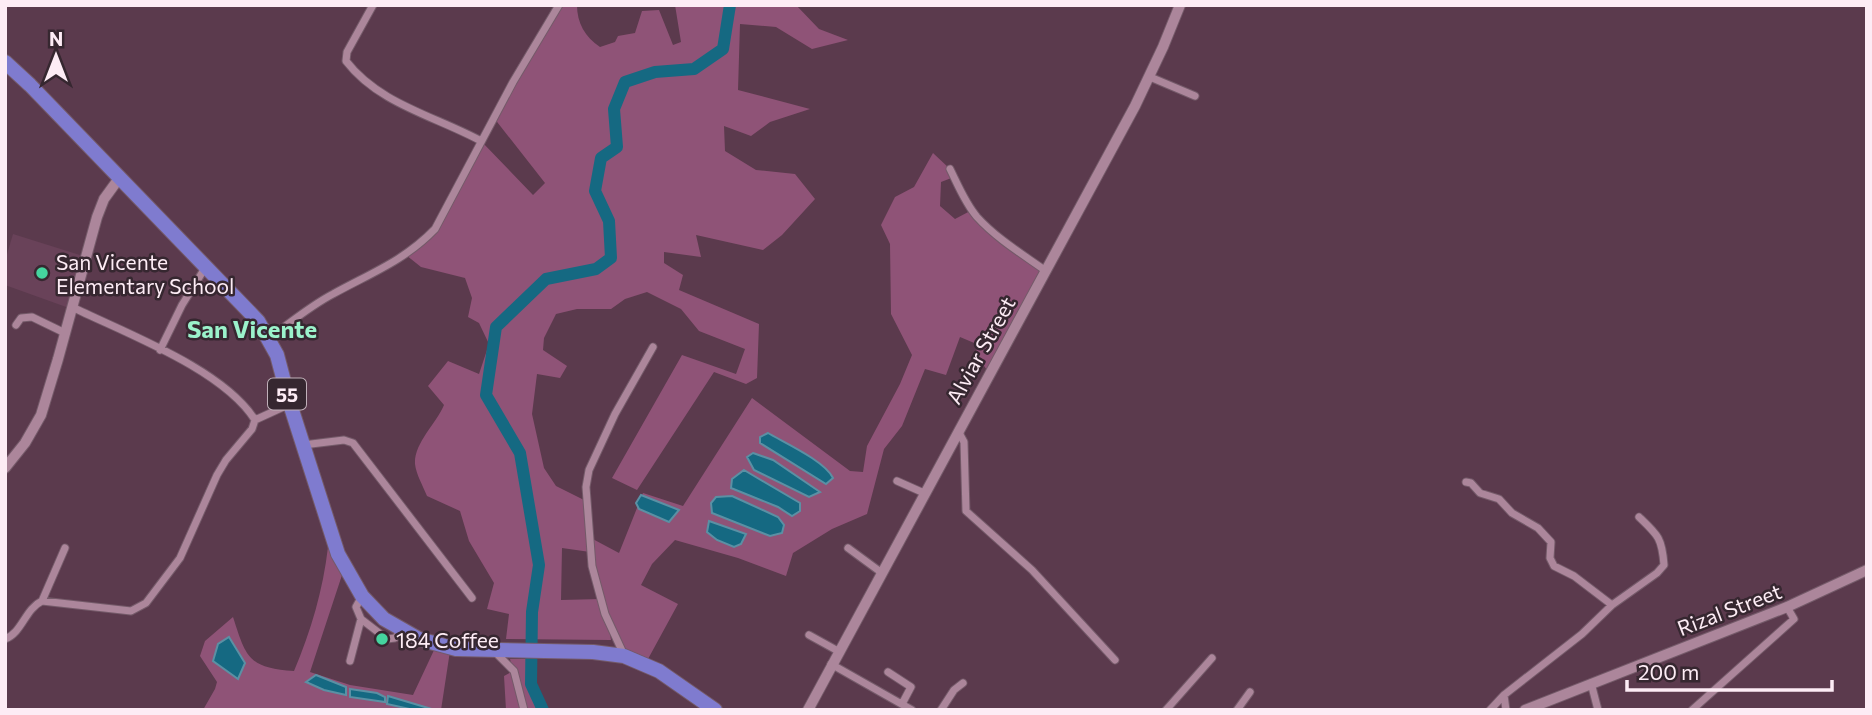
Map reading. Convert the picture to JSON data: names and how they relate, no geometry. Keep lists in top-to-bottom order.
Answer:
{
  "streets": {
    "highway": ["55"],
    "street": ["Alviar Street", "Rizal Street"]
  },
  "districts": ["San Vicente"],
  "places": ["San Vicente Elementary School", "184 Coffee"],
  "scale_bar": "200 m",
  "north": "top"
}
